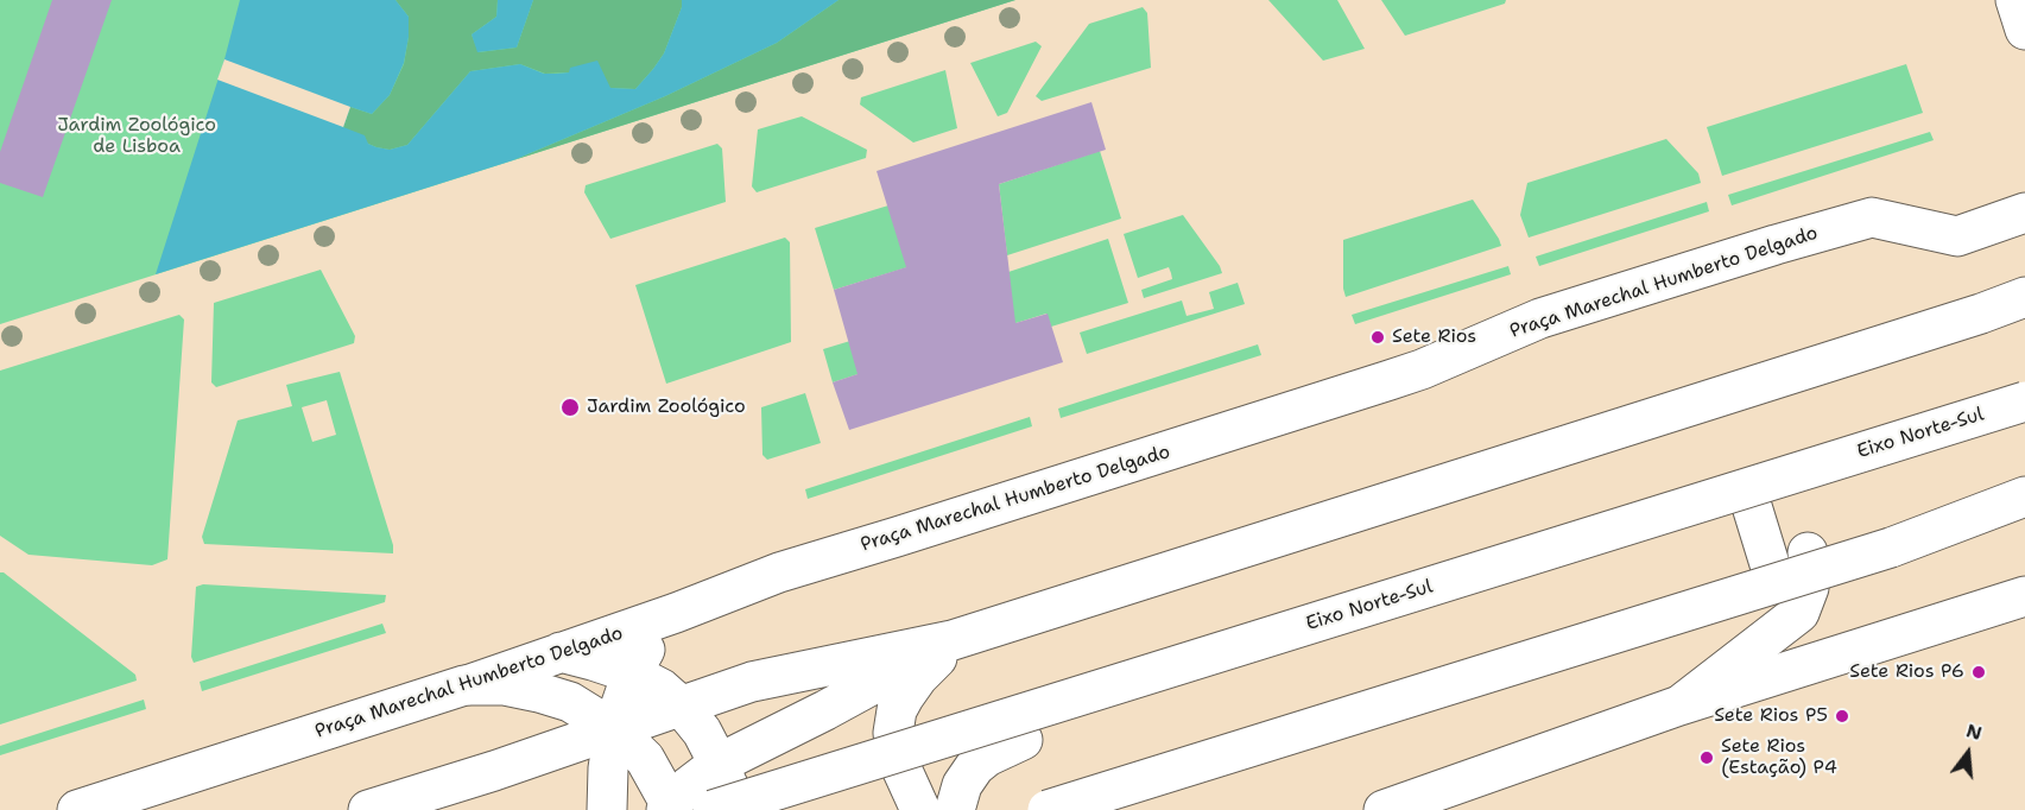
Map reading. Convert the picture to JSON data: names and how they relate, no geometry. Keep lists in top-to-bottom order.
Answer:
{
  "streets": {
    "main road": ["Praça Marechal Humberto Delgado", "Eixo Norte-Sul"]
  },
  "parks": ["Jardim Zoológico de Lisboa"],
  "places": [
    "Sete Rios",
    "Jardim Zoológico",
    "Sete Rios P6",
    "Sete Rios P5",
    "Sete Rios (Estação) P4"
  ],
  "north": "top"
}
